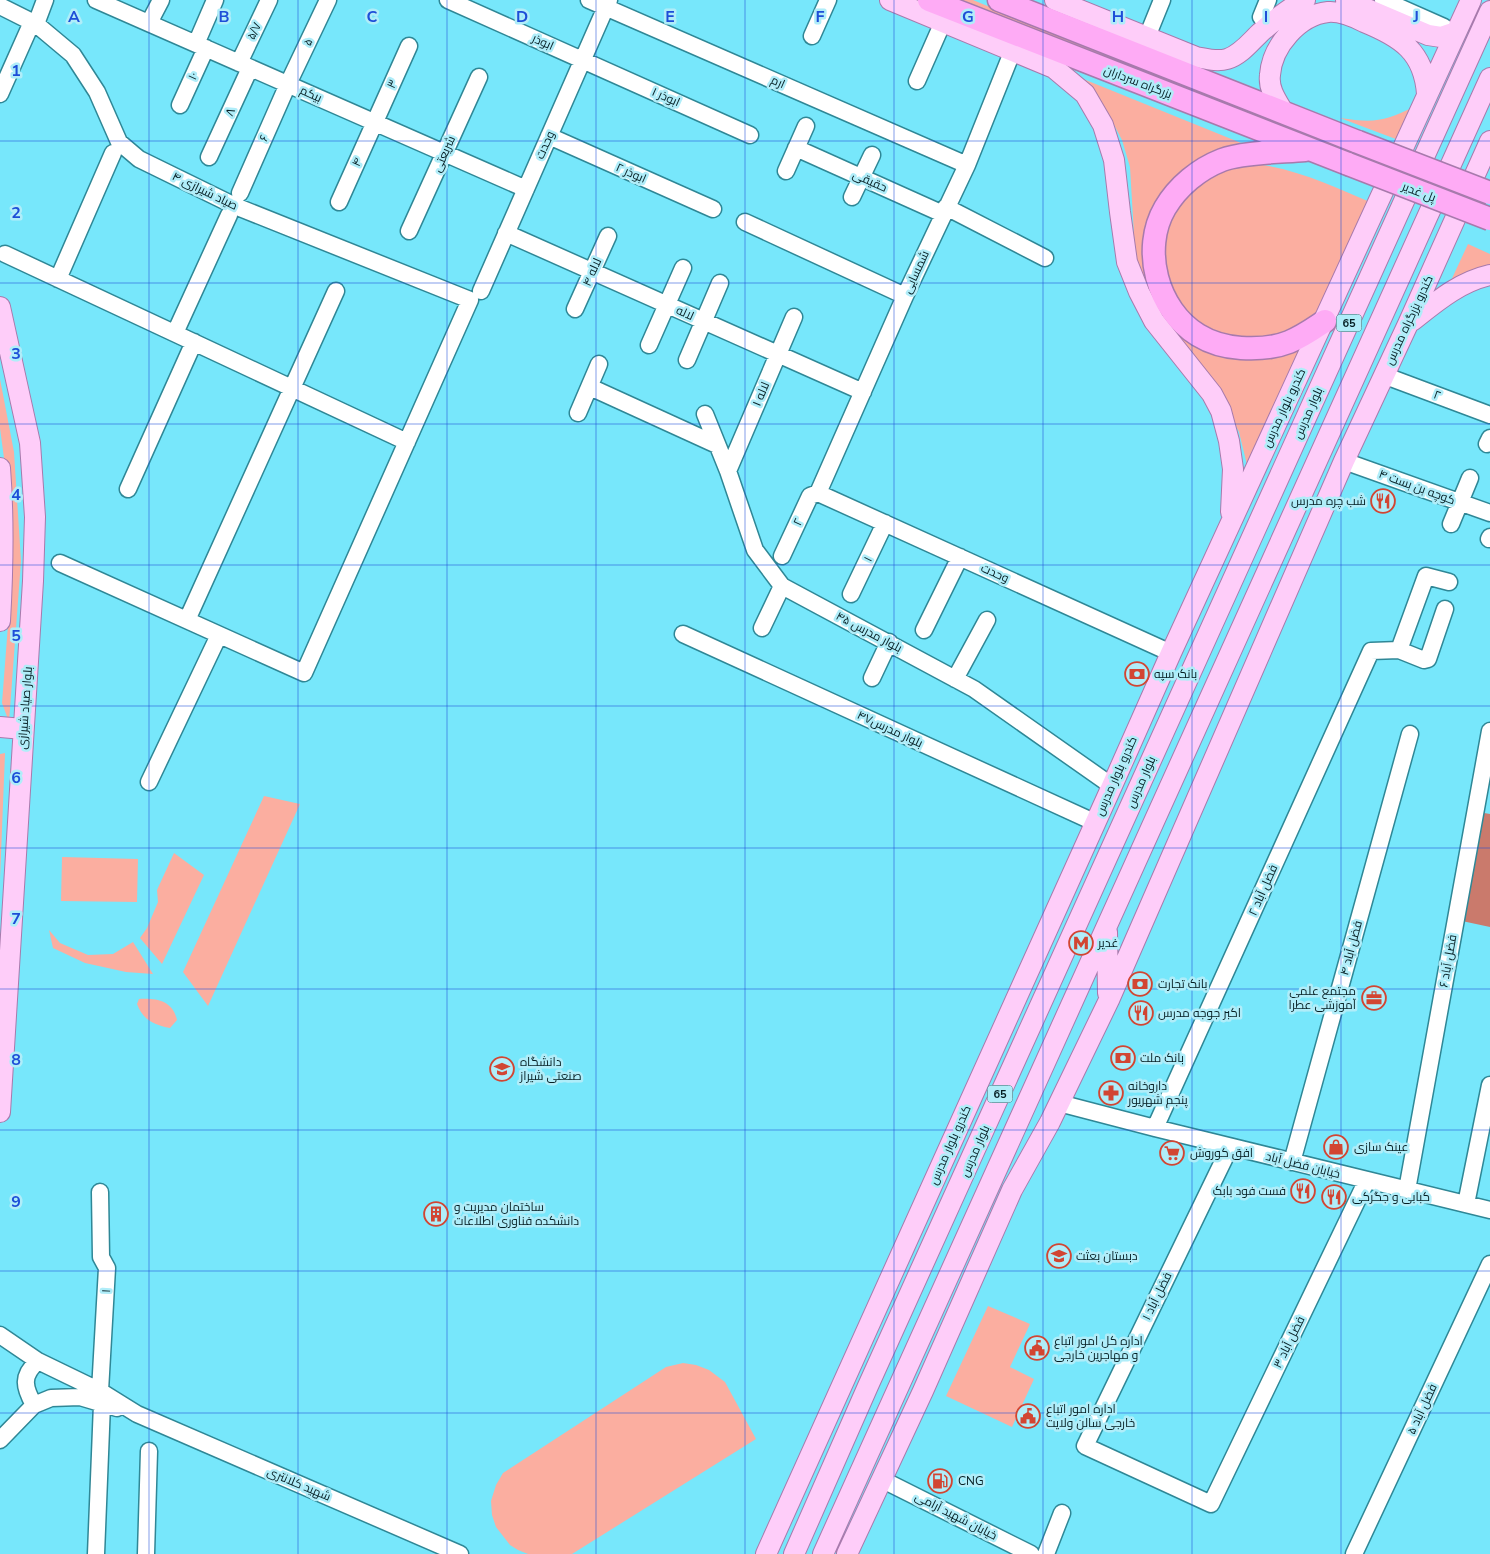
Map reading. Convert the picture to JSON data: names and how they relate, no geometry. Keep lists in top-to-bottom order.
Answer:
{
  "streets": {
    "highway": ["بزرگراه سرداران", "پل غدیر"],
    "main road": [
      "کندرو بزرگراه مدرس",
      "65",
      "کندرو بلوار مدرس",
      "بلوار مدرس",
      "بلوار صیاد شیرازی"
    ],
    "street": [
      "۵/۷",
      "۵",
      "ابوذر",
      "۱۰",
      "ارم",
      "۳",
      "بیکم",
      "ابوذر ۱",
      "۸",
      "۶",
      "وحدت",
      "شریعتی",
      "۴",
      "ابوذر ۲",
      "حقیقی",
      "صیاد شیرازی ۴",
      "لاله ۴",
      "شمسایی",
      "لاله",
      "لاله ۱",
      "۲",
      "کوچه بن بست ۴",
      "۱",
      "۴۵ بلوار مدرس",
      "بلوار مدرس۴۷",
      "فضل آباد ۲",
      "فضل آباد ۴",
      "فضل آباد ۶",
      "خیابان فضل آباد",
      "فضل آباد ۱",
      "فضل آباد ۳",
      "فضل آباد ۵",
      "شهید کلانتری",
      "خیابان شهید آرامی"
    ]
  },
  "crossings": [
    ["۵/۷", "بیکم"],
    ["۵/۷", "۸"],
    ["۵", "بیکم"],
    ["۵", "۶"],
    ["ابوذر", "ابوذر ۱"],
    ["ابوذر", "وحدت"],
    ["۱۰", "بیکم"],
    ["ارم", "وحدت"],
    ["ارم", "شمسایی"],
    ["بزرگراه سرداران", "پل غدیر"],
    ["۳", "بیکم"],
    ["۳", "۴"],
    ["بیکم", "۸"],
    ["بیکم", "۶"],
    ["بیکم", "وحدت"],
    ["بیکم", "شریعتی"],
    ["بیکم", "۴"],
    ["ابوذر ۱", "وحدت"],
    ["وحدت", "ابوذر ۲"],
    ["وحدت", "صیاد شیرازی ۴"],
    ["وحدت", "شمسایی"],
    ["وحدت", "لاله"],
    ["وحدت", "۲"],
    ["وحدت", "کندرو بلوار مدرس"],
    ["وحدت", "۱"],
    ["حقیقی", "شمسایی"],
    ["لاله ۴", "لاله"],
    ["شمسایی", "لاله"],
    ["شمسایی", "۲"],
    ["لاله", "لاله ۱"],
    ["کندرو بزرگراه مدرس", "۲"],
    ["کندرو بزرگراه مدرس", "کوچه بن بست ۴"],
    ["لاله ۱", "۴۵ بلوار مدرس"],
    ["کندرو بلوار مدرس", "۴۵ بلوار مدرس"],
    ["کندرو بلوار مدرس", "بلوار مدرس۴۷"],
    ["۱", "شهید کلانتری"],
    ["فضل آباد ۲", "خیابان فضل آباد"],
    ["فضل آباد ۴", "خیابان فضل آباد"],
    ["فضل آباد ۶", "خیابان فضل آباد"],
    ["خیابان فضل آباد", "فضل آباد ۱"],
    ["خیابان فضل آباد", "فضل آباد ۳"],
    ["فضل آباد ۱", "فضل آباد ۳"]
  ],
  "places": {
    "restaurant": [
      "شب چره مدرس",
      "اکبر جوجه مدرس",
      "فست فود بابک",
      "کبابی و جگرکی"
    ],
    "bank": ["بانک سپه", "بانک تجارت", "بانک ملت"],
    "metro station": ["غدیر"],
    "office": ["مجتمع علمی آموزشی عطرا"],
    "school or university": ["دانشگاه صنعتی شیراز", "دبستان بعثت"],
    "pharmacy": ["داروخانه پنجم شهریور"],
    "shop": ["عینک سازی"],
    "supermarket": ["افق کوروش"],
    "building": ["ساختمان مدیریت و دانشکده فناوری اطلاعات"],
    "public building": ["اداره کل امور اتباع و مهاجرین خارجی", "اداره امور اتباع خارجی سالن ولایت"],
    "fuel station": ["CNG"]
  },
  "grid": {
    "columns": [
      "A",
      "B",
      "C",
      "D",
      "E",
      "F",
      "G",
      "H",
      "I",
      "J"
    ],
    "rows": [
      "1",
      "2",
      "3",
      "4",
      "5",
      "6",
      "7",
      "8",
      "9"
    ]
  }
}
